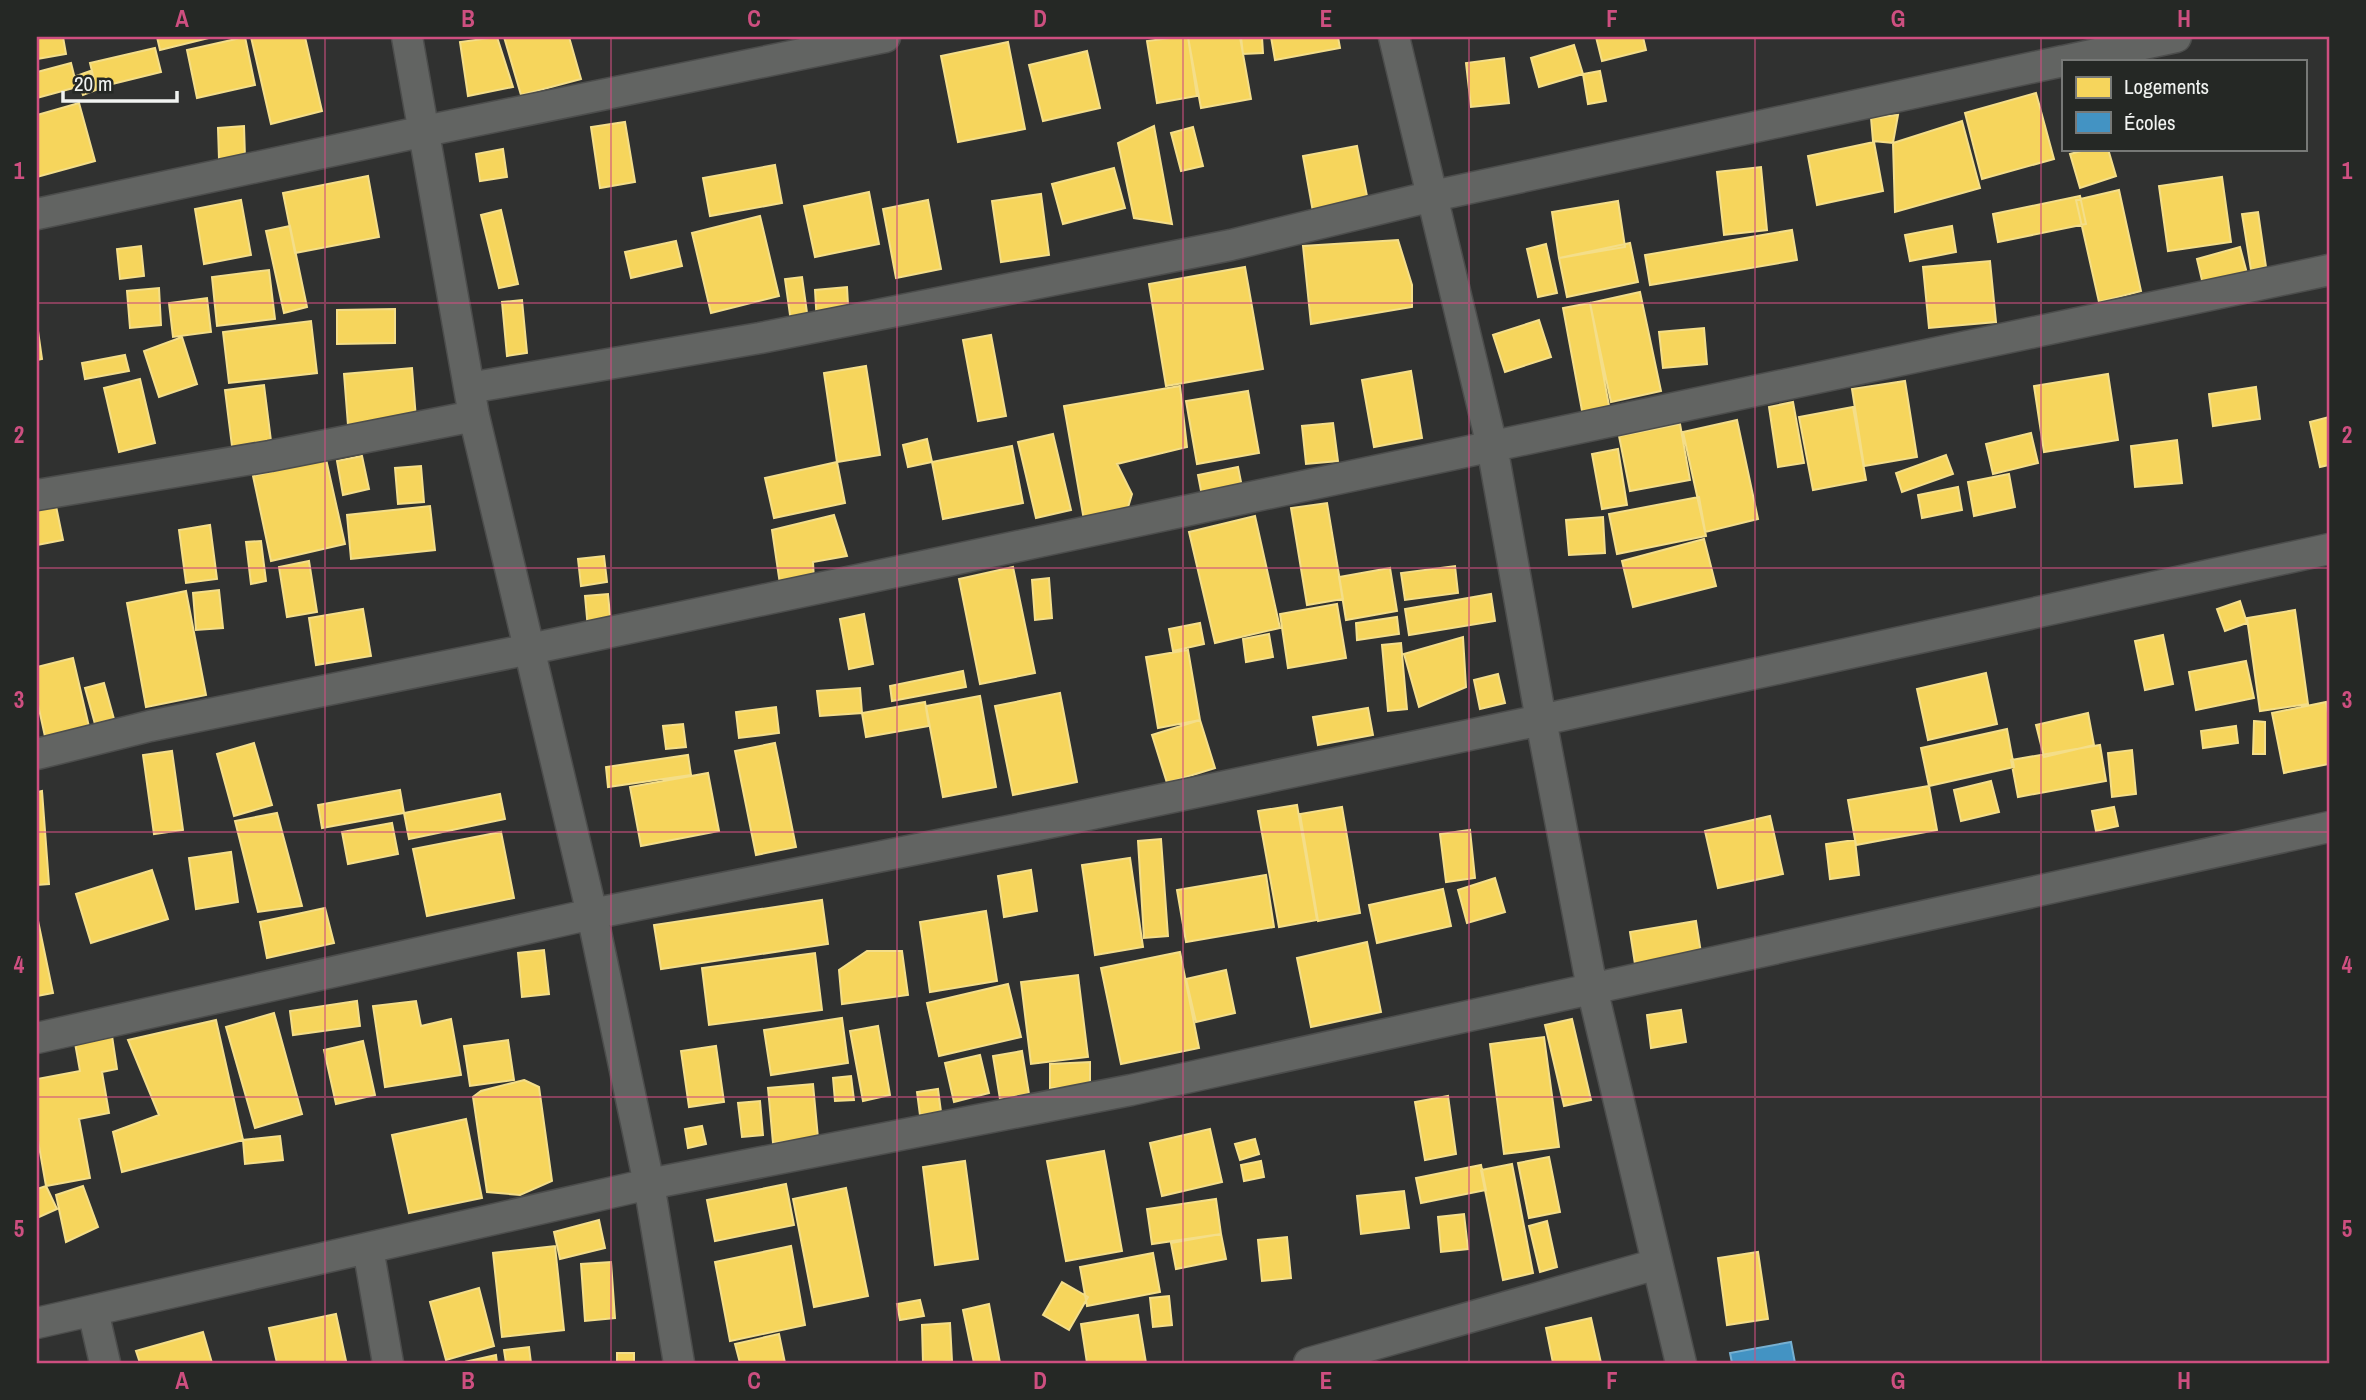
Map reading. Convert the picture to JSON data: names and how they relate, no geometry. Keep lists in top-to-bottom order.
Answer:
{
  "legend": ["Logements", "Écoles"],
  "scale_bar": "20 m",
  "grid": {
    "columns": [
      "A",
      "B",
      "C",
      "D",
      "E",
      "F",
      "G",
      "H"
    ],
    "rows": [
      "1",
      "2",
      "3",
      "4",
      "5"
    ]
  }
}
